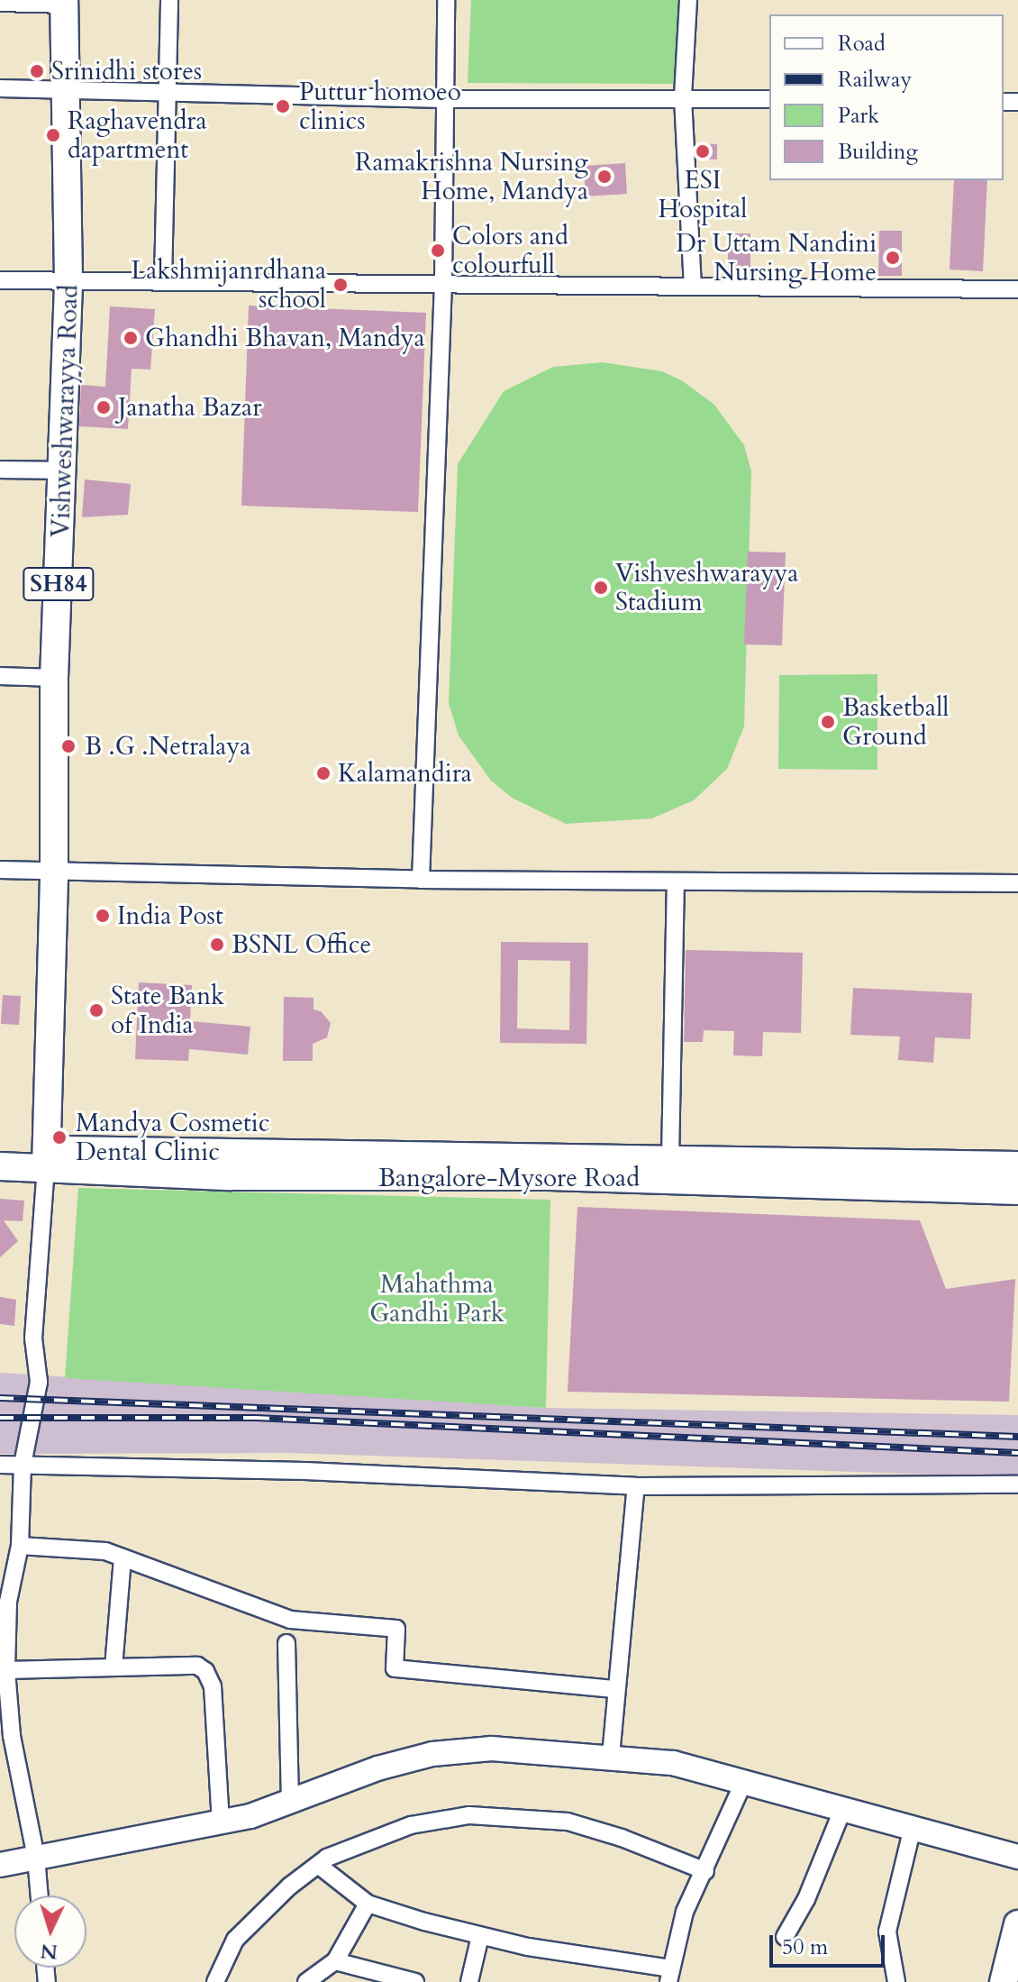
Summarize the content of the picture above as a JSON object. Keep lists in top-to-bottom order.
{
  "streets": {
    "main road": ["Vishweshwarayya Road", "SH84", "Bangalore-Mysore Road"]
  },
  "crossings": [
    ["Vishweshwarayya Road", "Bangalore-Mysore Road"]
  ],
  "parks": ["Mahathma Gandhi Park"],
  "places": [
    "Srinidhi stores",
    "Puttur homoeo clinics",
    "Raghavendra dapartment",
    "ESI Hospital",
    "Ramakrishna Nursing Home, Mandya",
    "Colors and colourfull",
    "Dr Uttam Nandini Nursing Home",
    "Lakshmijanrdhana school",
    "Ghandhi Bhavan, Mandya",
    "Janatha Bazar",
    "Vishveshwarayya Stadium",
    "Basketball Ground",
    "B .G .Netralaya",
    "Kalamandira",
    "India Post",
    "BSNL Office",
    "State Bank of India",
    "Mandya Cosmetic Dental Clinic"
  ],
  "legend": [
    "Road",
    "Railway",
    "Park",
    "Building"
  ],
  "scale_bar": "50 m",
  "north": "bottom"
}
